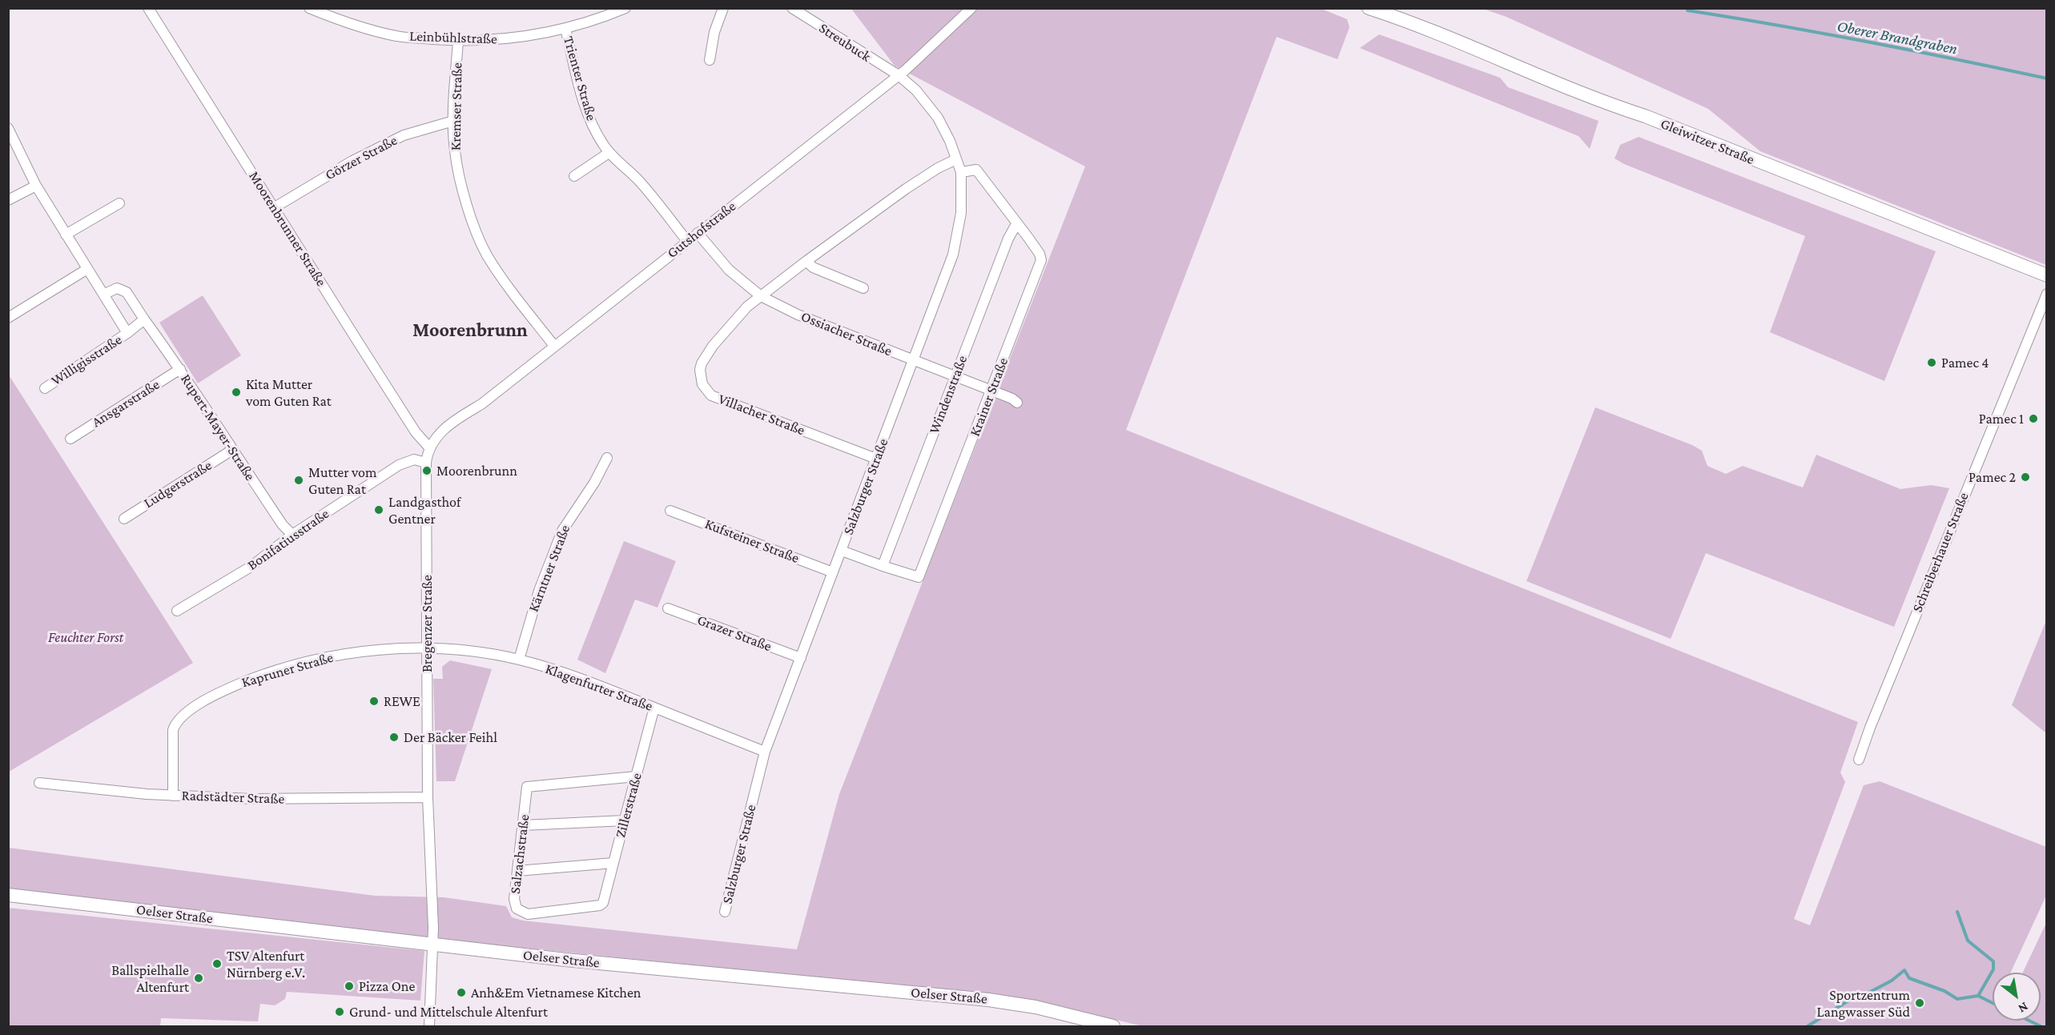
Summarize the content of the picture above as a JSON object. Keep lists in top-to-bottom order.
{
  "streets": {
    "main road": ["Gleiwitzer Straße", "Oelser Straße"],
    "street": [
      "Leinbühlstraße",
      "Streubuck",
      "Trienter Straße",
      "Kremser Straße",
      "Görzer Straße",
      "Moorenbrunner Straße",
      "Gutshofstraße",
      "Ossiacher Straße",
      "Willigisstraße",
      "Windenstraße",
      "Krainer Straße",
      "Ansgarstraße",
      "Villacher Straße",
      "Rupert-Mayer-Straße",
      "Ludgerstraße",
      "Salzburger Straße",
      "Bonifatiusstraße",
      "Kufsteiner Straße",
      "Schreiberhauer Straße",
      "Kärntner Straße",
      "Bregenzer Straße",
      "Grazer Straße",
      "Kapruner Straße",
      "Klagenfurter Straße",
      "Radstädter Straße",
      "Zillerstraße",
      "Salzachstraße"
    ]
  },
  "crossings": [
    ["Leinbühlstraße", "Trienter Straße"],
    ["Leinbühlstraße", "Kremser Straße"],
    ["Streubuck", "Gutshofstraße"],
    ["Streubuck", "Salzburger Straße"],
    ["Trienter Straße", "Gutshofstraße"],
    ["Kremser Straße", "Görzer Straße"],
    ["Kremser Straße", "Gutshofstraße"],
    ["Görzer Straße", "Moorenbrunner Straße"],
    ["Moorenbrunner Straße", "Gutshofstraße"],
    ["Moorenbrunner Straße", "Bregenzer Straße"],
    ["Gutshofstraße", "Ossiacher Straße"],
    ["Gutshofstraße", "Salzburger Straße"],
    ["Gutshofstraße", "Bregenzer Straße"],
    ["Ossiacher Straße", "Windenstraße"],
    ["Ossiacher Straße", "Krainer Straße"],
    ["Ossiacher Straße", "Villacher Straße"],
    ["Ossiacher Straße", "Salzburger Straße"],
    ["Windenstraße", "Krainer Straße"],
    ["Krainer Straße", "Salzburger Straße"],
    ["Ansgarstraße", "Rupert-Mayer-Straße"],
    ["Villacher Straße", "Salzburger Straße"],
    ["Rupert-Mayer-Straße", "Ludgerstraße"],
    ["Rupert-Mayer-Straße", "Bonifatiusstraße"],
    ["Salzburger Straße", "Kufsteiner Straße"],
    ["Salzburger Straße", "Grazer Straße"],
    ["Salzburger Straße", "Klagenfurter Straße"],
    ["Bonifatiusstraße", "Bregenzer Straße"],
    ["Kärntner Straße", "Klagenfurter Straße"],
    ["Bregenzer Straße", "Kapruner Straße"],
    ["Bregenzer Straße", "Klagenfurter Straße"],
    ["Bregenzer Straße", "Radstädter Straße"],
    ["Bregenzer Straße", "Oelser Straße"],
    ["Kapruner Straße", "Klagenfurter Straße"],
    ["Kapruner Straße", "Radstädter Straße"],
    ["Klagenfurter Straße", "Zillerstraße"],
    ["Zillerstraße", "Salzachstraße"]
  ],
  "districts": ["Moorenbrunn"],
  "water": ["Oberer Brandgraben"],
  "parks": ["Feuchter Forst"],
  "places": [
    "Pamec 4",
    "Kita Mutter vom Guten Rat",
    "Pamec 1",
    "Moorenbrunn",
    "Pamec 2",
    "Mutter vom Guten Rat",
    "Landgasthof Gentner",
    "REWE",
    "Der Bäcker Feihl",
    "TSV Altenfurt Nürnberg e.V.",
    "Ballspielhalle Altenfurt",
    "Pizza One",
    "Anh&Em Vietnamese Kitchen",
    "Sportzentrum Langwasser Süd",
    "Grund- und Mittelschule Altenfurt"
  ],
  "north": "bottom right"
}
